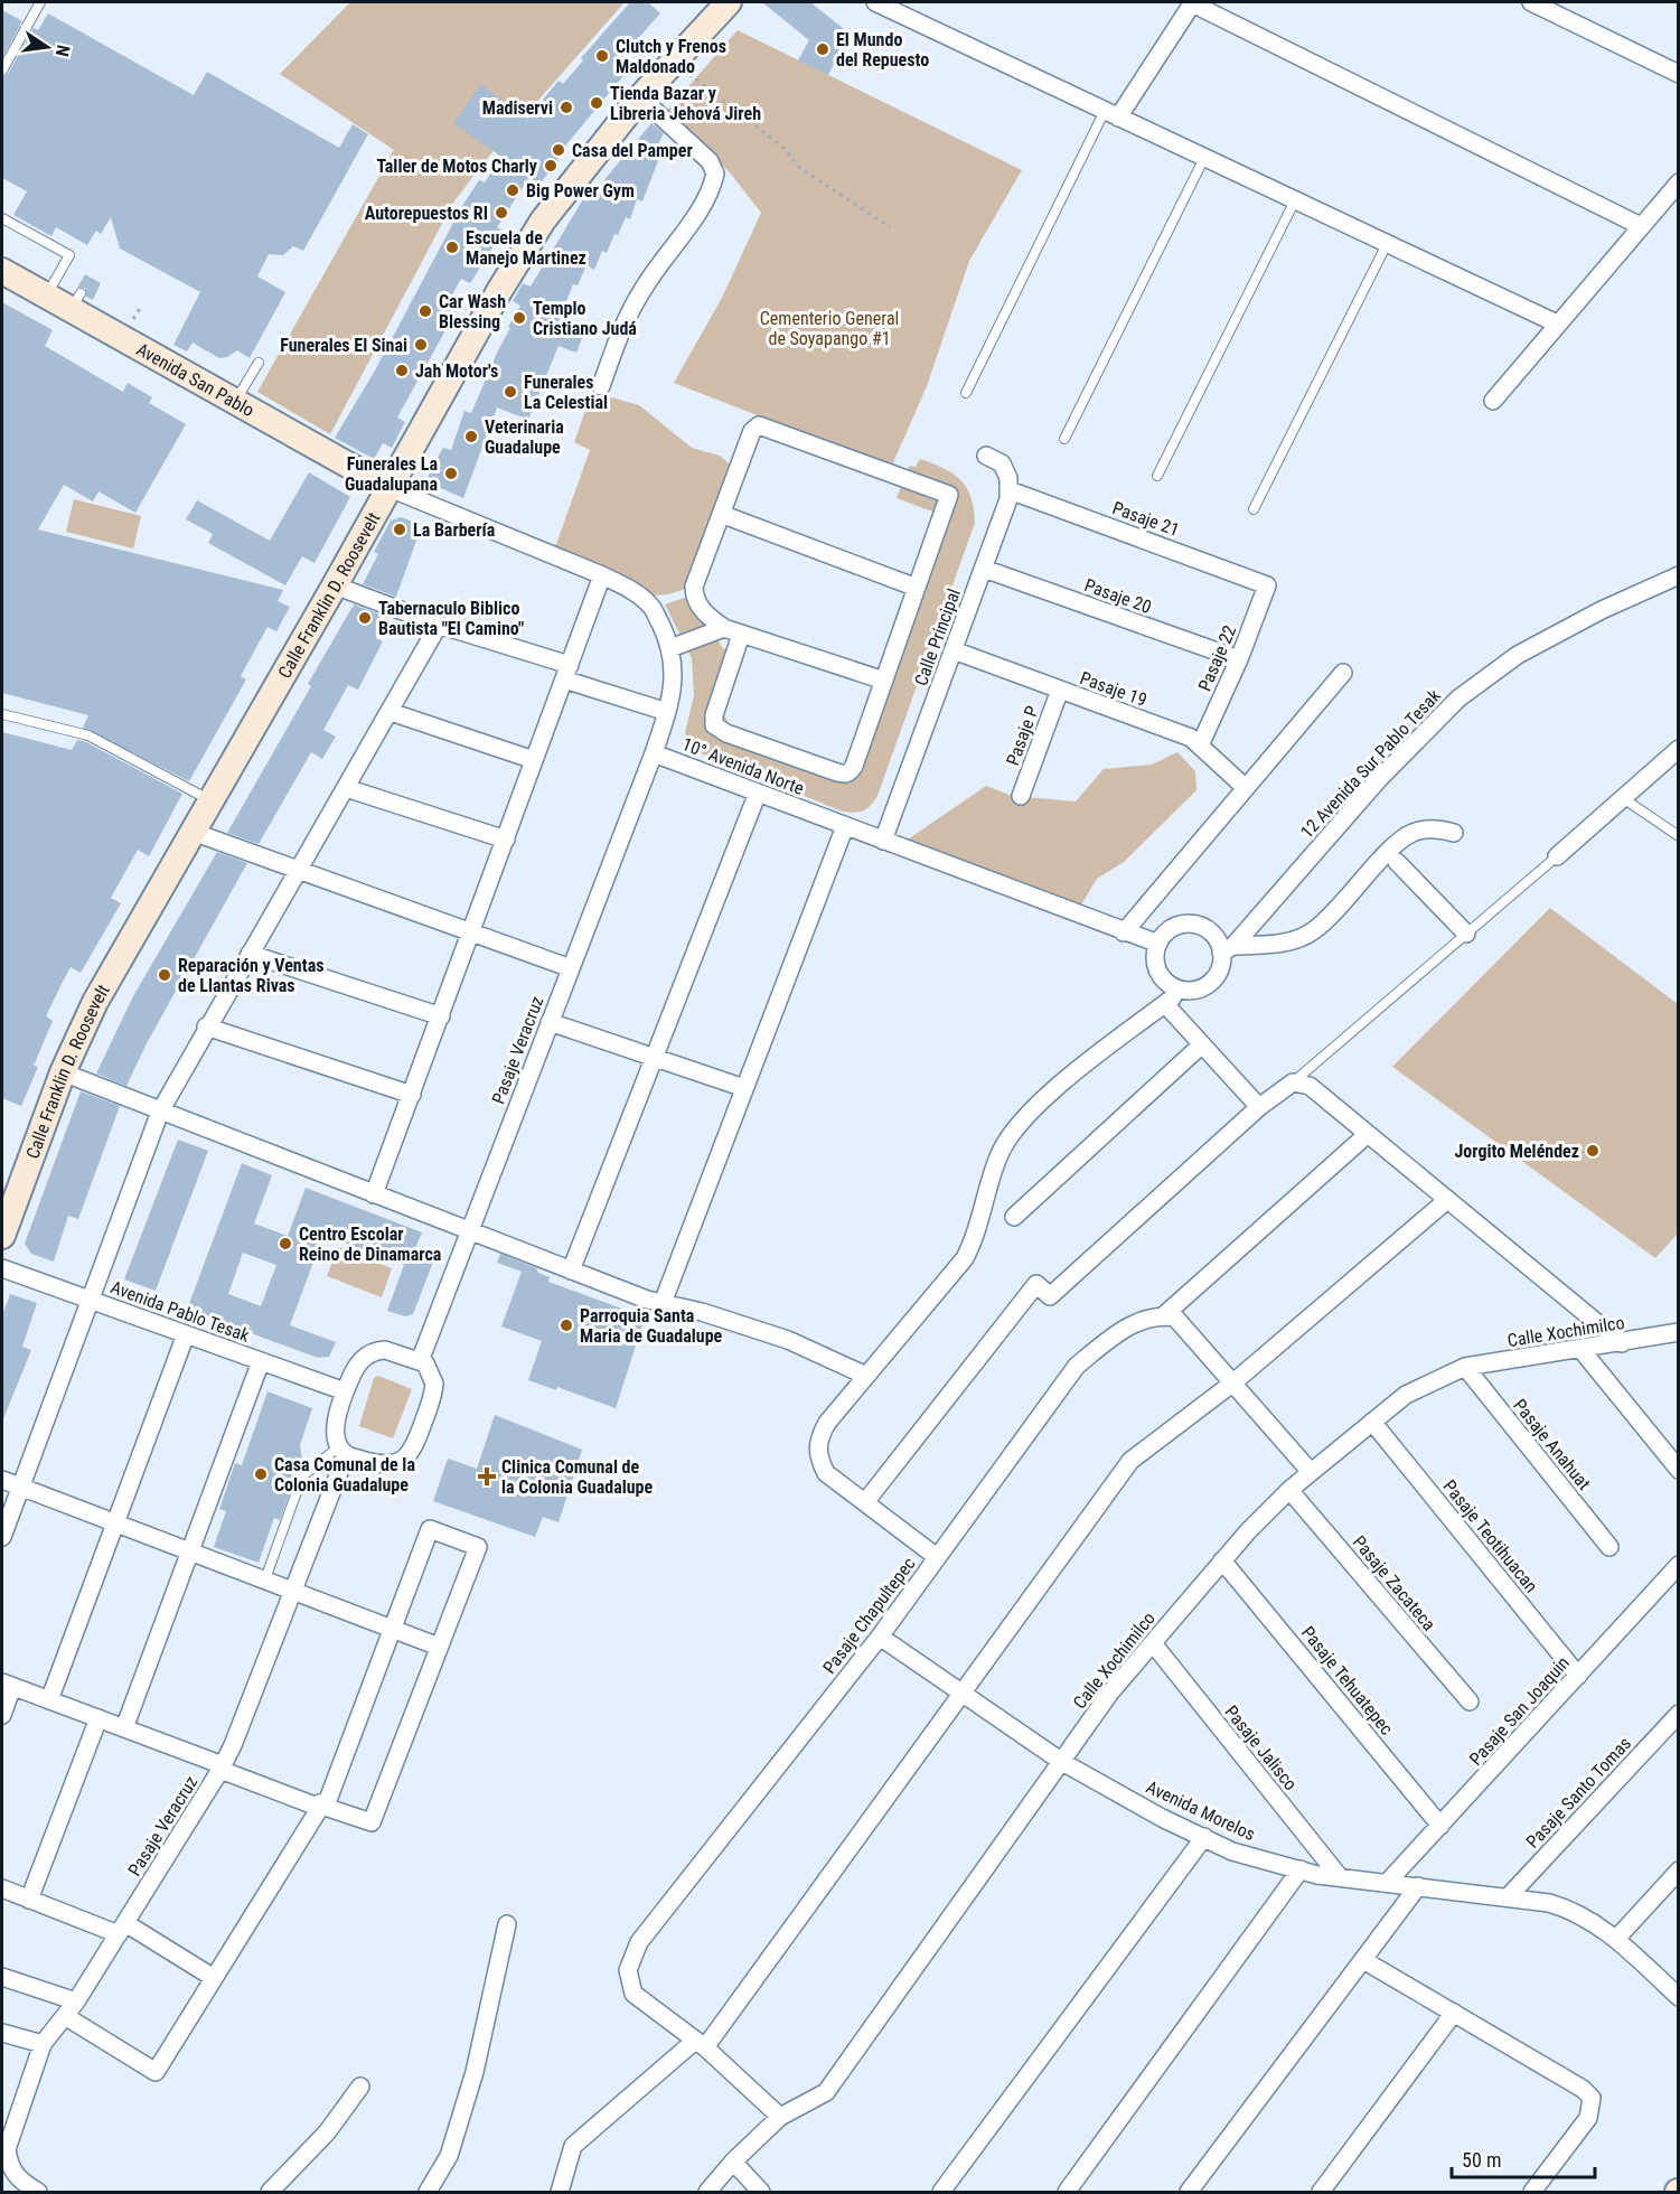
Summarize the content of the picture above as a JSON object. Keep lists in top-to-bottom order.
{
  "streets": {
    "main road": ["Avenida San Pablo", "Calle Franklin D. Roosevelt"],
    "street": [
      "Pasaje 21",
      "Pasaje 20",
      "Calle Principal",
      "Pasaje 22",
      "Pasaje 19",
      "Pasaje P",
      "12 Avenida Sur Pablo Tesak",
      "10° Avenida Norte",
      "Pasaje Veracruz",
      "Avenida Pablo Tesak",
      "Calle Xochimilco",
      "Pasaje Anahuat",
      "Pasaje Teotihuacan",
      "Pasaje Zacateca",
      "Pasaje Chapultepec",
      "Pasaje Tehuatepec",
      "Pasaje San Joaquin",
      "Pasaje Jalisco",
      "Pasaje Santo Tomas",
      "Avenida Morelos"
    ]
  },
  "crossings": [
    ["Avenida San Pablo", "Calle Franklin D. Roosevelt"],
    ["Avenida San Pablo", "10° Avenida Norte"],
    ["Pasaje 21", "Calle Principal"],
    ["Pasaje 21", "Pasaje 22"],
    ["Calle Franklin D. Roosevelt", "10° Avenida Norte"],
    ["Pasaje 20", "Calle Principal"],
    ["Pasaje 20", "Pasaje 22"],
    ["Calle Principal", "Pasaje 19"],
    ["Calle Principal", "10° Avenida Norte"],
    ["Pasaje 22", "Pasaje 19"],
    ["Pasaje 19", "Pasaje P"],
    ["12 Avenida Sur Pablo Tesak", "10° Avenida Norte"],
    ["10° Avenida Norte", "Pasaje Veracruz"],
    ["Pasaje Veracruz", "Avenida Pablo Tesak"],
    ["Calle Xochimilco", "Pasaje Anahuat"],
    ["Calle Xochimilco", "Pasaje Teotihuacan"],
    ["Calle Xochimilco", "Pasaje Zacateca"],
    ["Calle Xochimilco", "Pasaje Chapultepec"],
    ["Calle Xochimilco", "Pasaje Tehuatepec"],
    ["Calle Xochimilco", "Pasaje Jalisco"],
    ["Calle Xochimilco", "Avenida Morelos"],
    ["Pasaje Teotihuacan", "Pasaje San Joaquin"],
    ["Pasaje Chapultepec", "Avenida Morelos"],
    ["Pasaje Tehuatepec", "Pasaje San Joaquin"],
    ["Pasaje San Joaquin", "Avenida Morelos"],
    ["Pasaje Jalisco", "Avenida Morelos"],
    ["Pasaje Santo Tomas", "Avenida Morelos"]
  ],
  "parks": ["Cementerio General de Soyapango #1"],
  "places": {
    "other": [
      "El Mundo del Repuesto",
      "Clutch y Frenos Maldonado",
      "Tienda Bazar y Libreria Jehová Jireh",
      "Madiservi",
      "Casa del Pamper",
      "Taller de Motos Charly",
      "Big Power Gym",
      "Autorepuestos RI",
      "Escuela de Manejo Martinez",
      "Car Wash Blessing",
      "Templo Cristiano Judá",
      "Funerales El Sinai",
      "Jah Motor's",
      "Funerales La Celestial",
      "Veterinaria Guadalupe",
      "Funerales La Guadalupana",
      "La Barbería",
      "Tabernaculo Biblico Bautista \"El Camino\"",
      "Reparación y Ventas de Llantas Rivas",
      "Jorgito Meléndez",
      "Centro Escolar Reino de Dinamarca",
      "Parroquia Santa Maria de Guadalupe",
      "Casa Comunal de la Colonia Guadalupe"
    ],
    "health": ["Clinica Comunal de la Colonia Guadalupe"]
  },
  "scale_bar": "50 m",
  "north": "right"
}
